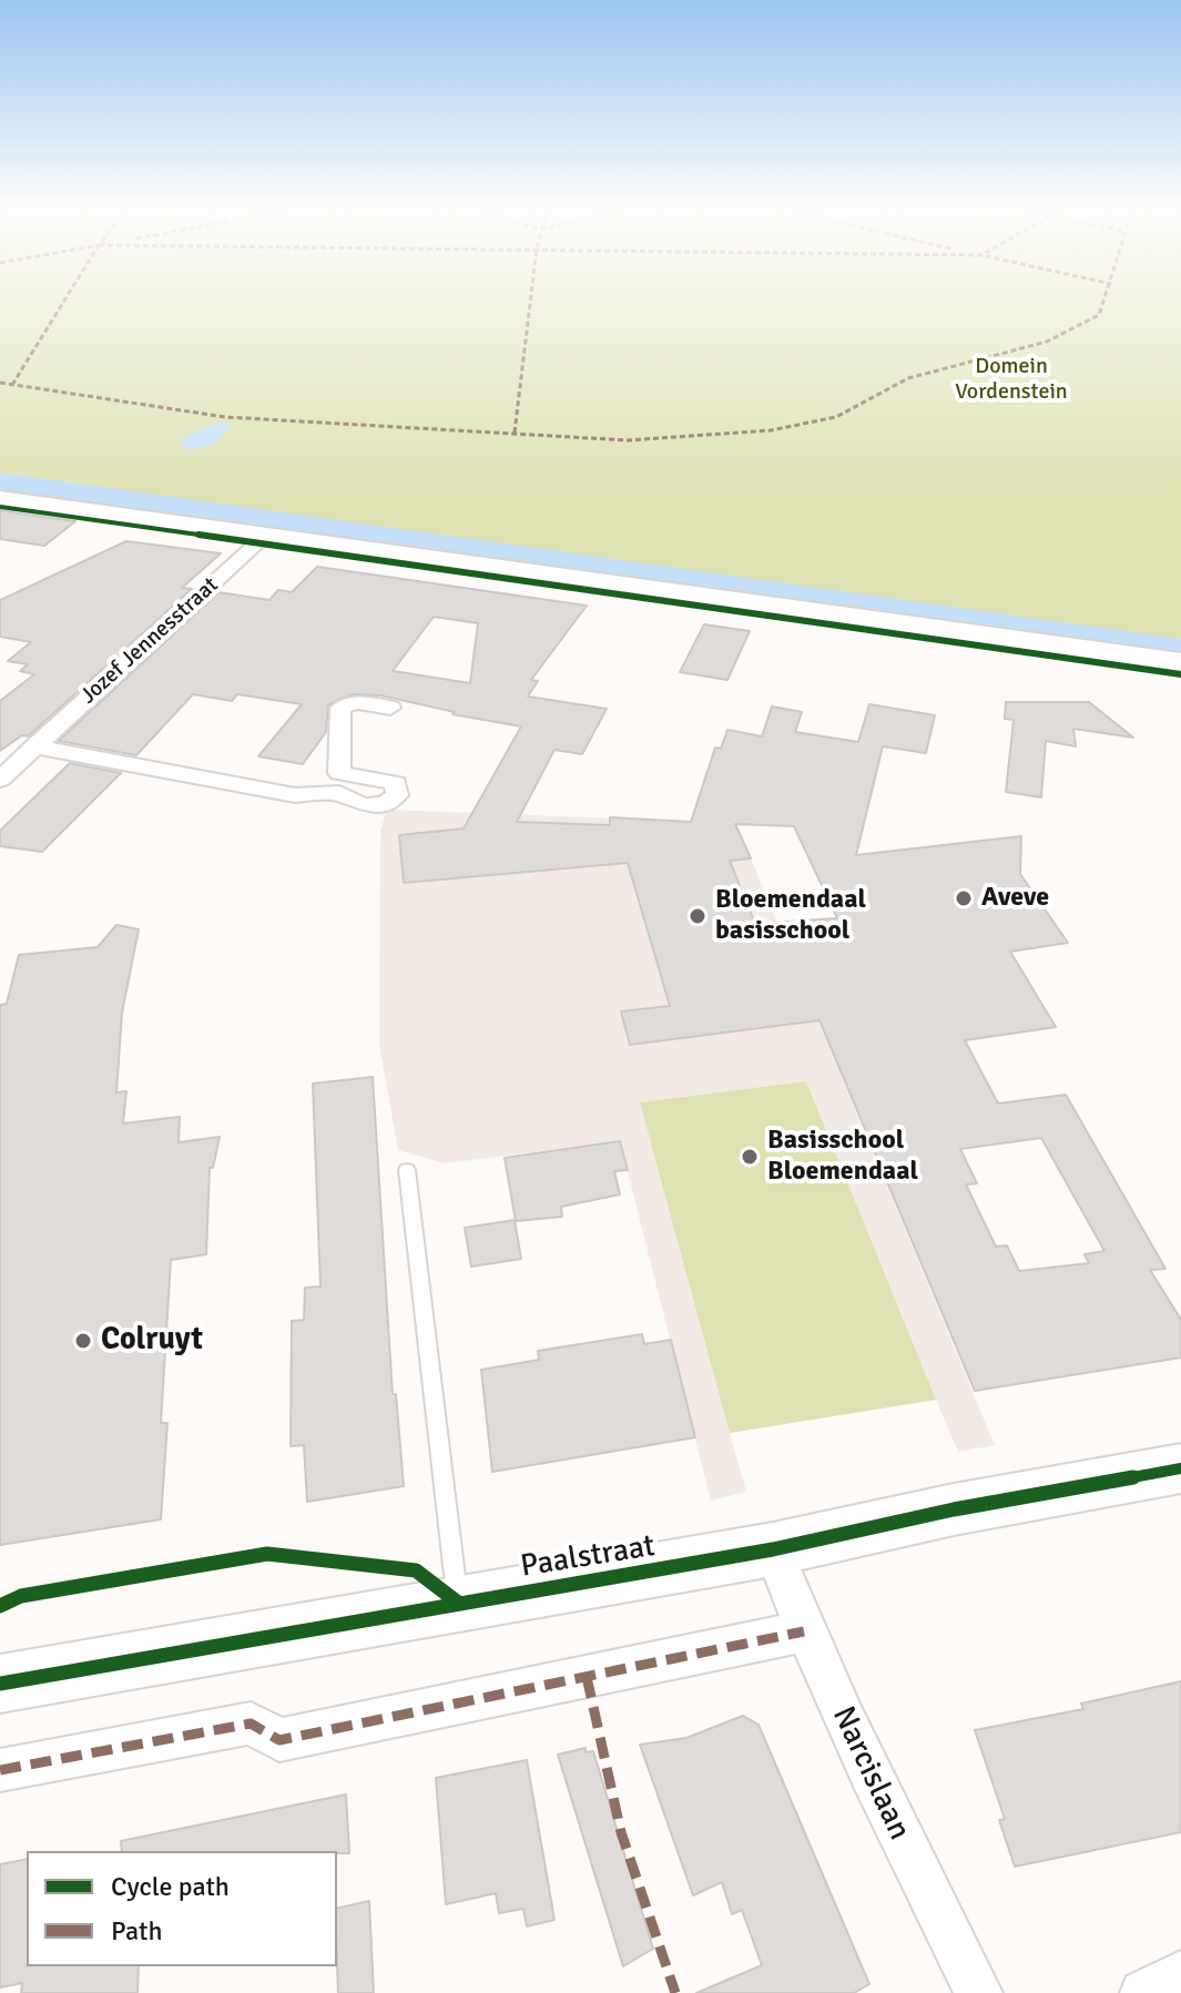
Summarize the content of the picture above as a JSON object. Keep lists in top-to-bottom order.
{
  "streets": {
    "main road": ["Paalstraat"],
    "street": ["Jozef Jennesstraat", "Narcislaan"]
  },
  "crossings": [
    ["Paalstraat", "Narcislaan"]
  ],
  "parks": ["Domein Vordenstein"],
  "places": [
    "Aveve",
    "Bloemendaal basisschool",
    "Basisschool Bloemendaal",
    "Colruyt"
  ],
  "legend": ["Cycle path", "Path"]
}
